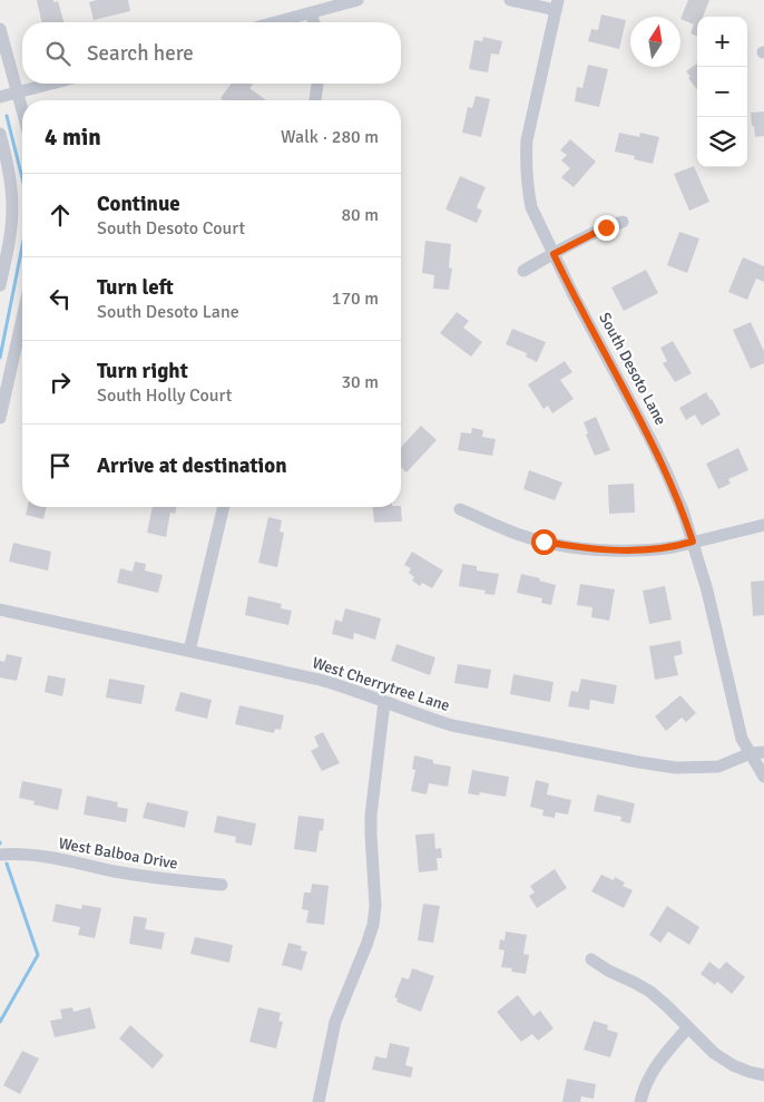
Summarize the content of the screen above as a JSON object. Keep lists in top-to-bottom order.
{
  "streets": {
    "street": ["South Desoto Lane", "West Cherrytree Lane", "West Balboa Drive"]
  },
  "crossings": [
    ["South Desoto Lane", "West Cherrytree Lane"]
  ],
  "north": "top",
  "page": {
    "map_buttons": ["+", "−"],
    "search": "Search here",
    "heading": ["4 min", "Walk · 280 m"],
    "list": [
      ["Continue", "South Desoto Court", "80 m"],
      ["Turn left", "South Desoto Lane", "170 m"],
      ["Turn right", "South Holly Court", "30 m"],
      "Arrive at destination"
    ]
  }
}
